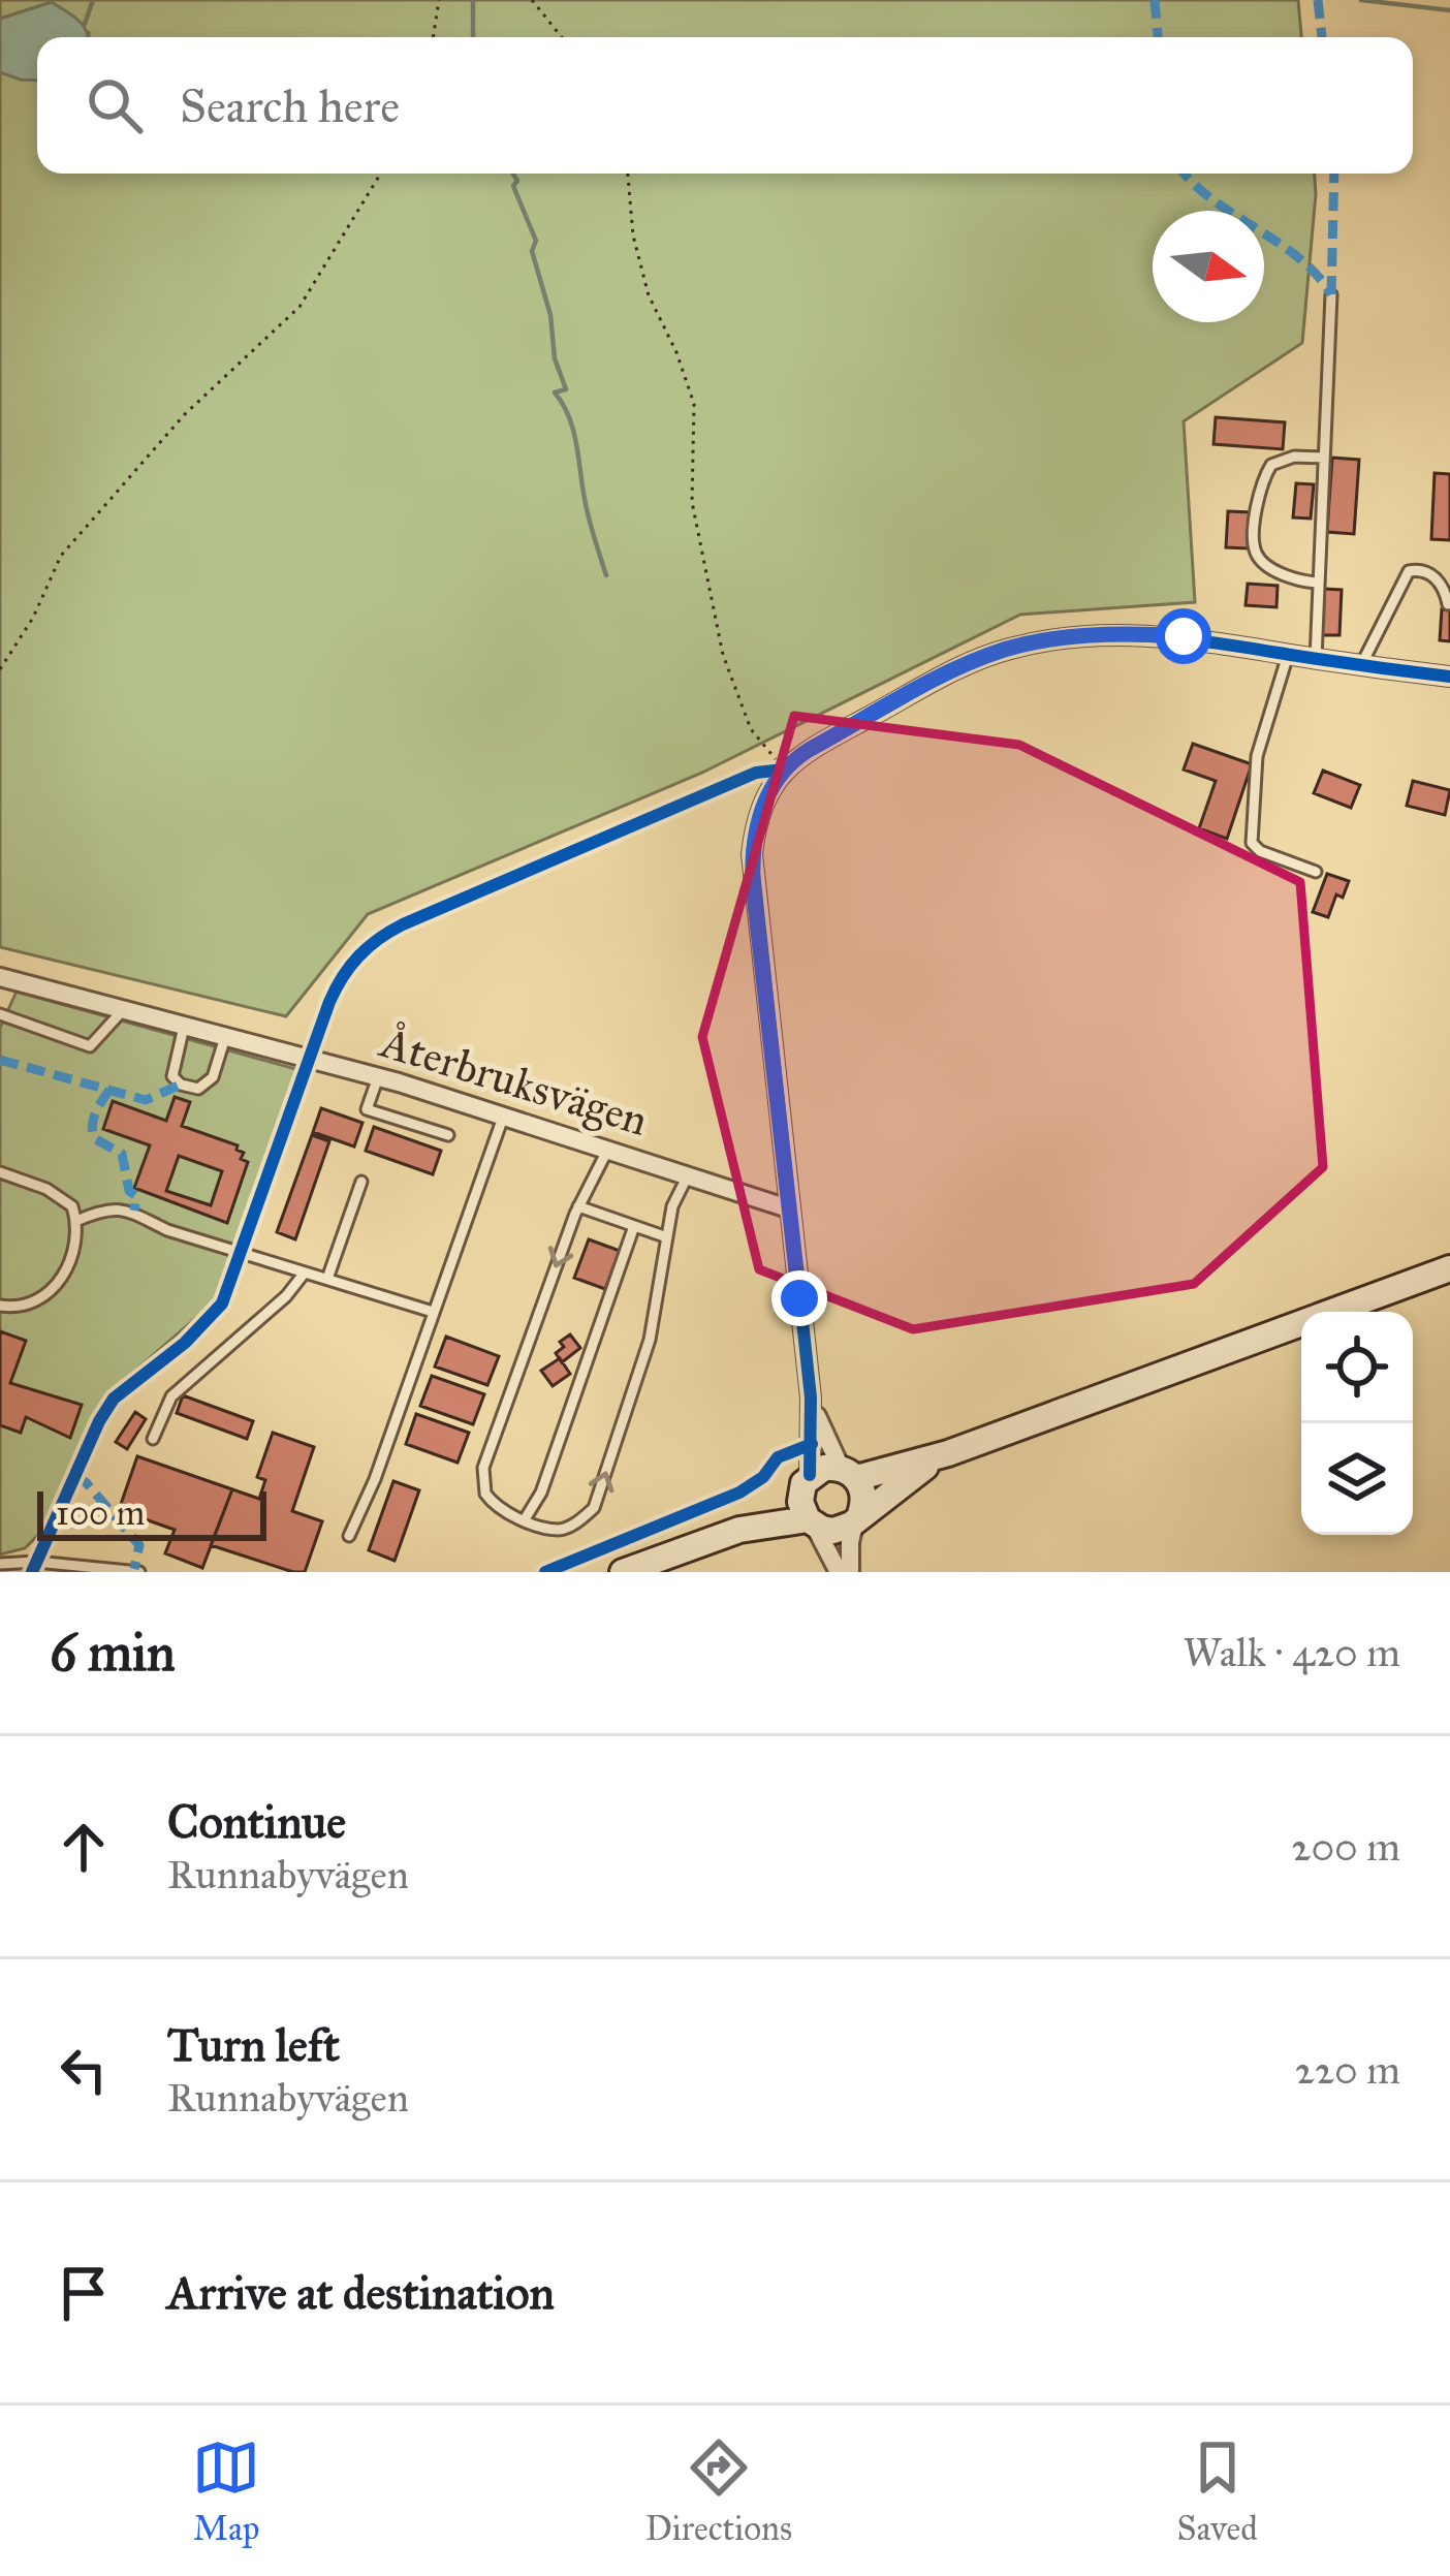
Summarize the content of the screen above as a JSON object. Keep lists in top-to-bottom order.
{
  "streets": {
    "street": ["Återbruksvägen"]
  },
  "scale_bar": "100 m",
  "north": "right",
  "page": {
    "search": "Search here",
    "scale": "100 m",
    "heading": ["6 min", "Walk · 420 m"],
    "list": [
      ["Continue", "Runnabyvägen", "200 m"],
      ["Turn left", "Runnabyvägen", "220 m"],
      "Arrive at destination"
    ],
    "nav": ["Map", "Directions", "Saved"]
  }
}
